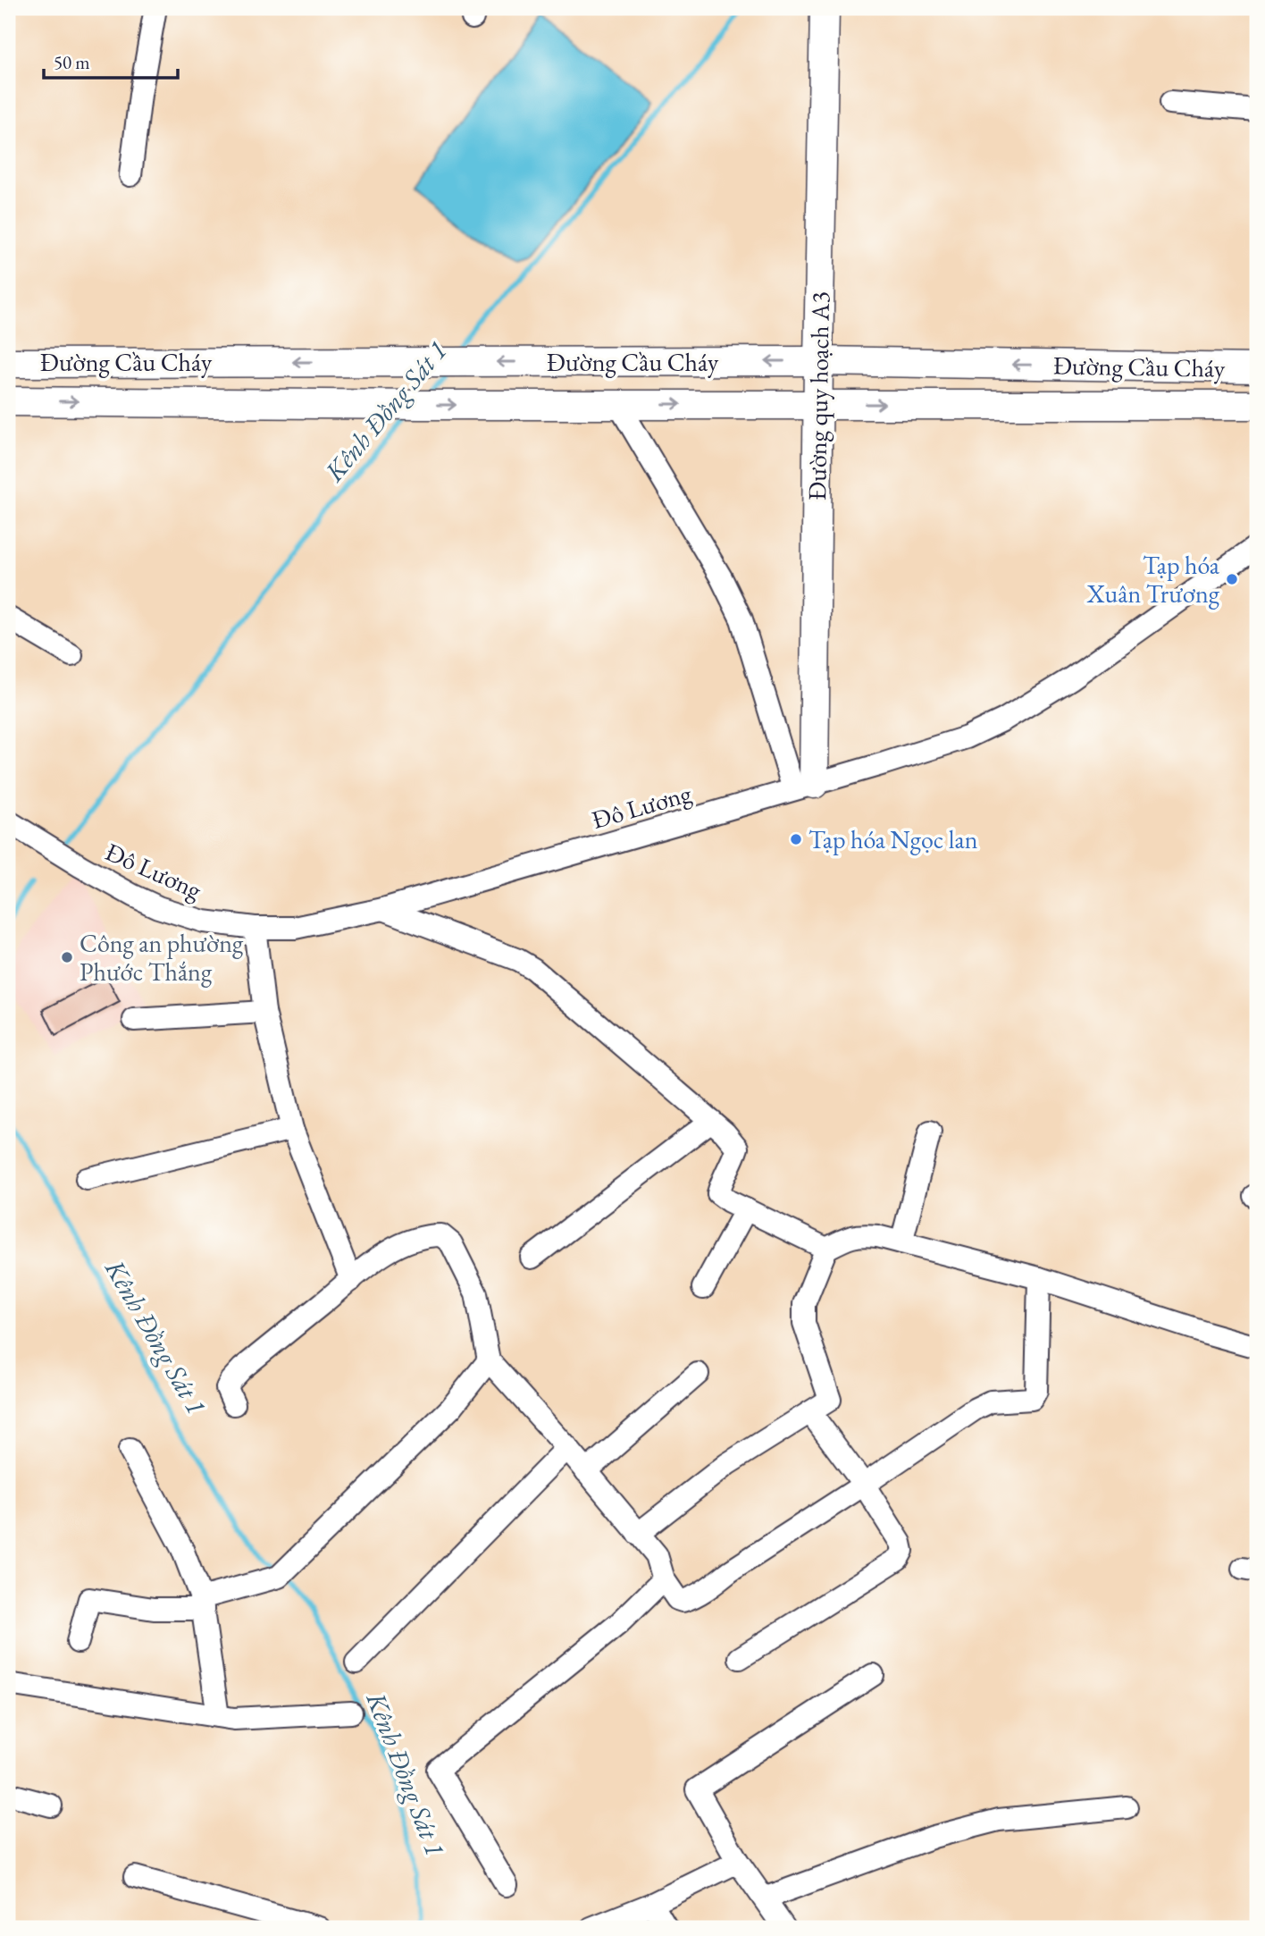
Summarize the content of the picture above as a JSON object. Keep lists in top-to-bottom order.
{
  "streets": {
    "main road": ["Đường Cầu Cháy", "Đường quy hoạch A3"],
    "street": ["Đô Lương"]
  },
  "crossings": [
    ["Đường Cầu Cháy", "Đường quy hoạch A3"],
    ["Đường quy hoạch A3", "Đô Lương"]
  ],
  "water": ["Kênh Đồng Sát 1"],
  "places": ["Tạp hóa Xuân Trương", "Tạp hóa Ngọc lan", "Công an phường Phước Thắng"],
  "scale_bar": "50 m"
}
